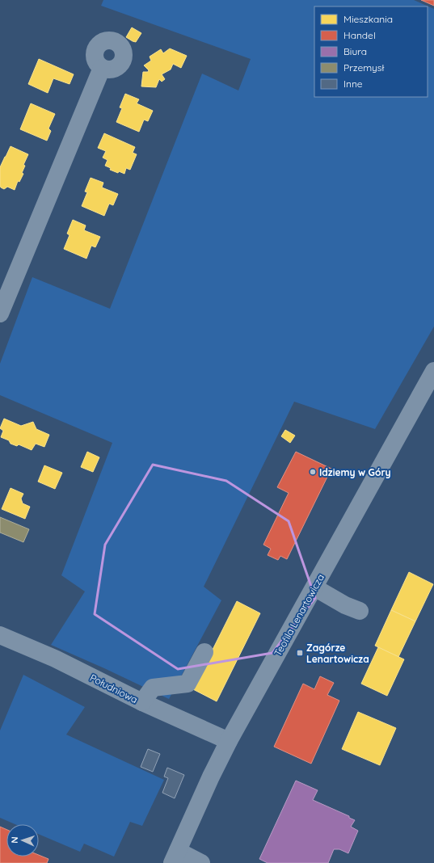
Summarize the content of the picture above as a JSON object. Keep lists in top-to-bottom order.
{
  "streets": {
    "street": ["Teofila Lenartowicza", "Południowa"]
  },
  "crossings": [
    ["Teofila Lenartowicza", "Południowa"]
  ],
  "places": {
    "other": ["Idziemy w Góry"],
    "transit": ["Zagórze Lenartowicza"]
  },
  "legend": [
    "Mieszkania",
    "Handel",
    "Biura",
    "Przemysł",
    "Inne"
  ],
  "north": "left"
}
